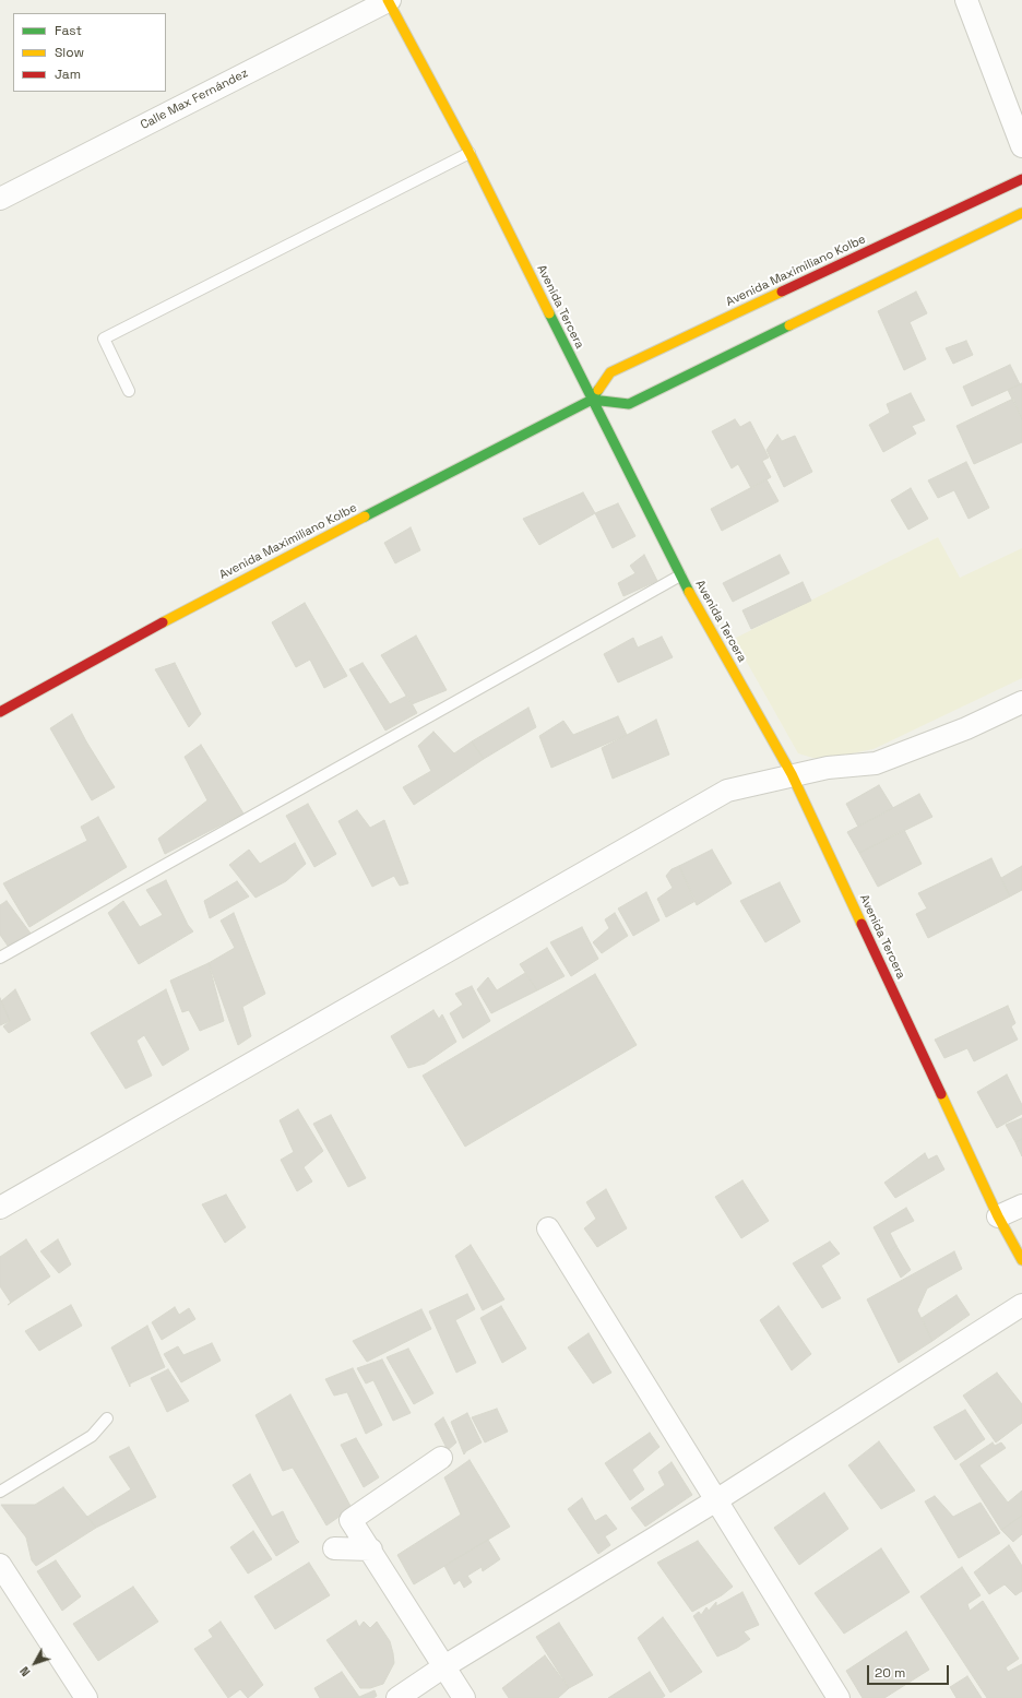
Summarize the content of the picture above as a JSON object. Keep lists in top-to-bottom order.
{
  "streets": {
    "main road": ["Avenida Maximiliano Kolbe", "Avenida Tercera"],
    "street": ["Calle Max Fernández"]
  },
  "crossings": [
    ["Calle Max Fernández", "Avenida Tercera"],
    ["Avenida Maximiliano Kolbe", "Avenida Tercera"]
  ],
  "legend": ["Fast", "Slow", "Jam"],
  "scale_bar": "20 m",
  "north": "bottom left"
}
